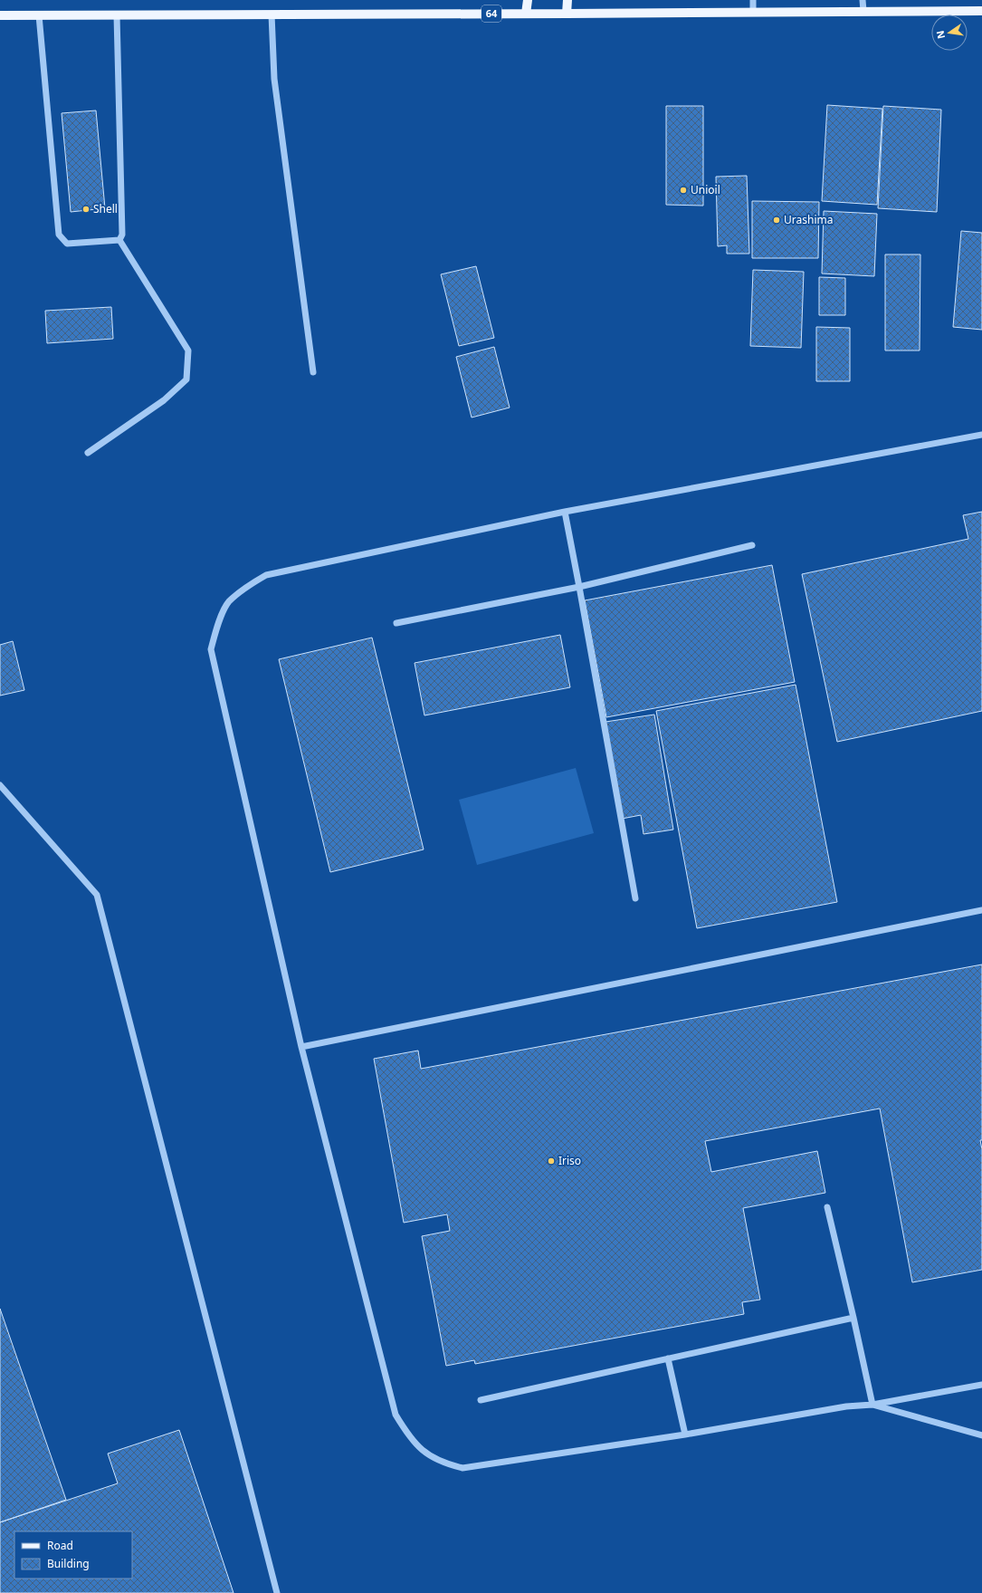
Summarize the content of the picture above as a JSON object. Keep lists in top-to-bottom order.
{
  "streets": {
    "main road": ["64"]
  },
  "places": [
    "Unioil",
    "Shell",
    "Urashima",
    "Iriso"
  ],
  "legend": ["Road", "Building"],
  "north": "left"
}
